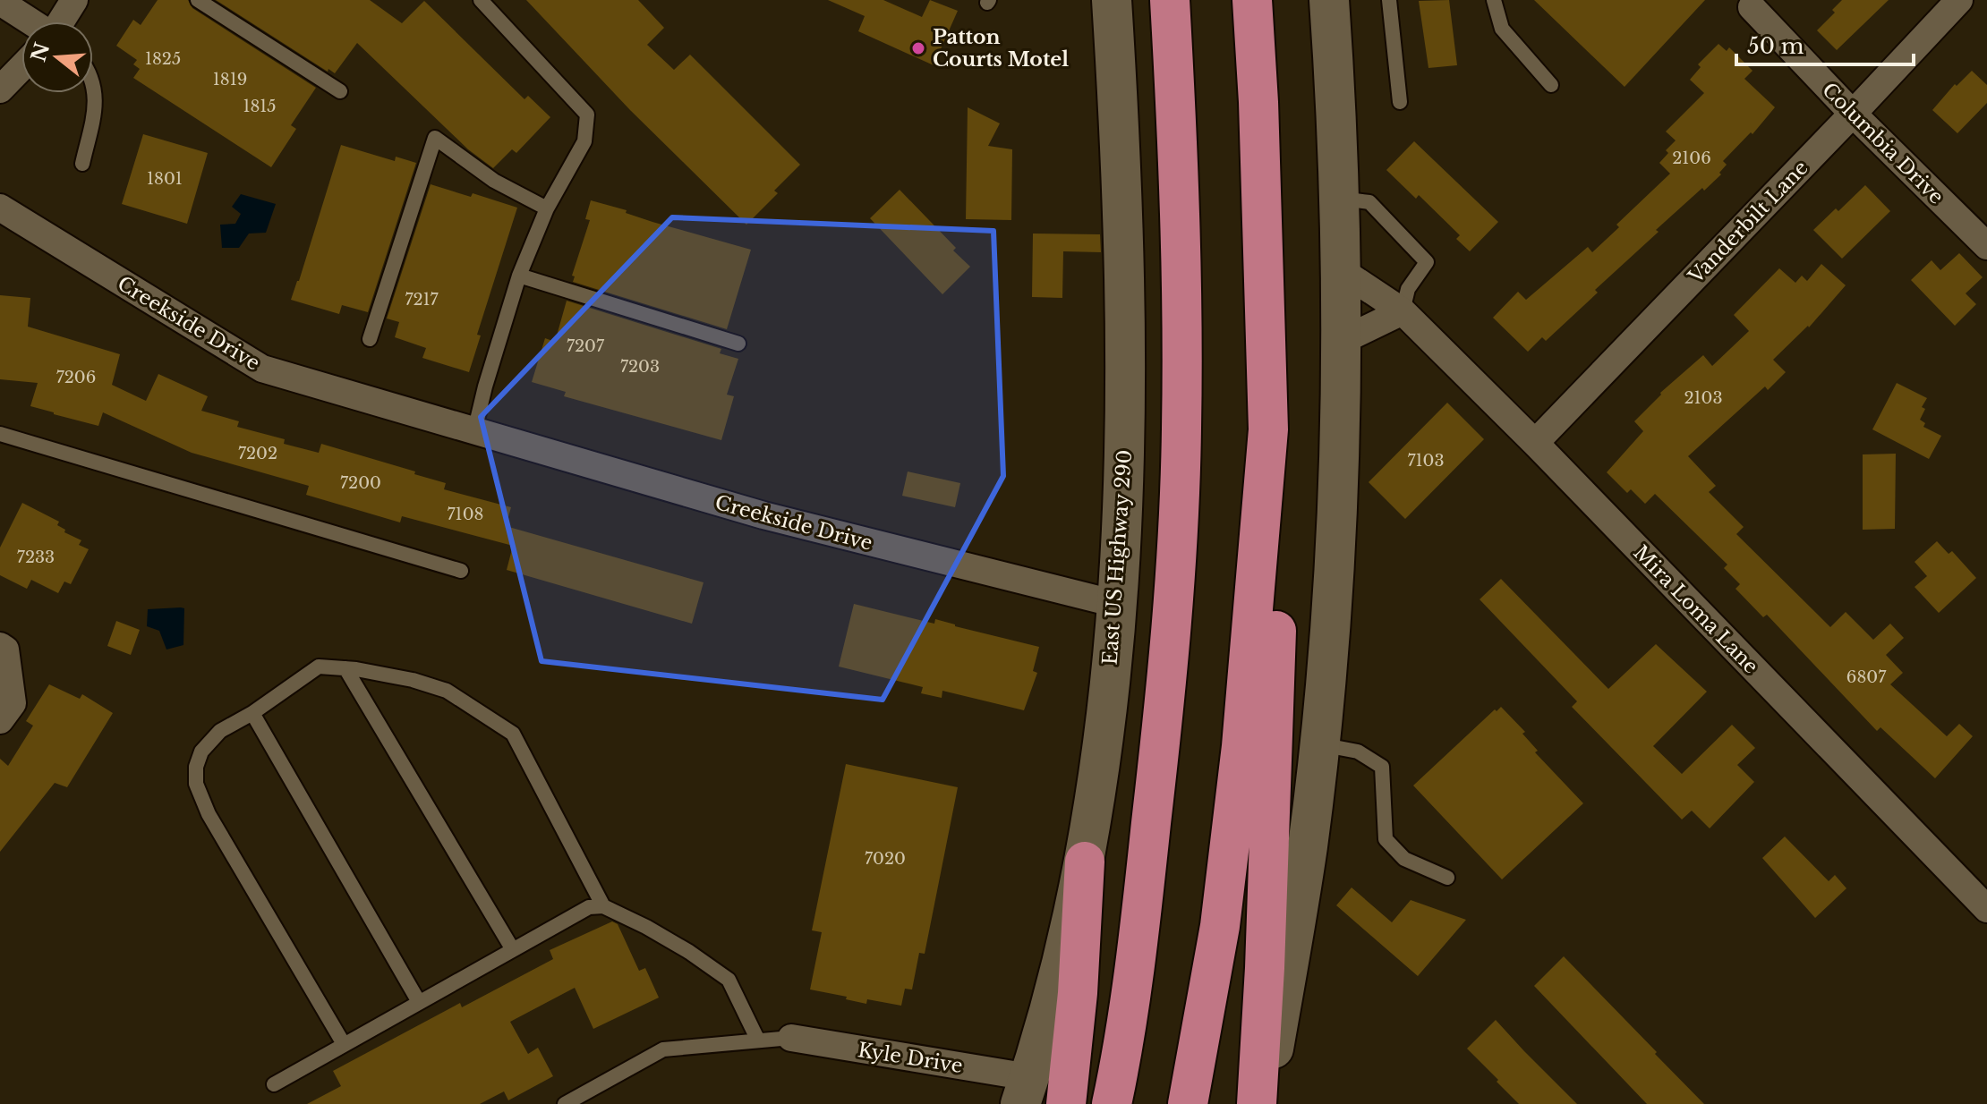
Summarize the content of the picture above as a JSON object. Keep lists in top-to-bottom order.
{
  "streets": {
    "main road": ["East US Highway 290"],
    "street": [
      "Columbia Drive",
      "Vanderbilt Lane",
      "Creekside Drive",
      "Mira Loma Lane",
      "Kyle Drive"
    ]
  },
  "crossings": [
    ["Columbia Drive", "Vanderbilt Lane"],
    ["Vanderbilt Lane", "Mira Loma Lane"],
    ["Creekside Drive", "East US Highway 290"],
    ["East US Highway 290", "Kyle Drive"]
  ],
  "places": ["Patton Courts Motel"],
  "house_numbers": [
    "1825",
    "1819",
    "1815",
    "2106",
    "1801",
    "7217",
    "7207",
    "7203",
    "7206",
    "2103",
    "7202",
    "7103",
    "7200",
    "7108",
    "7233",
    "6807",
    "7020"
  ],
  "scale_bar": "50 m",
  "north": "left"
}
